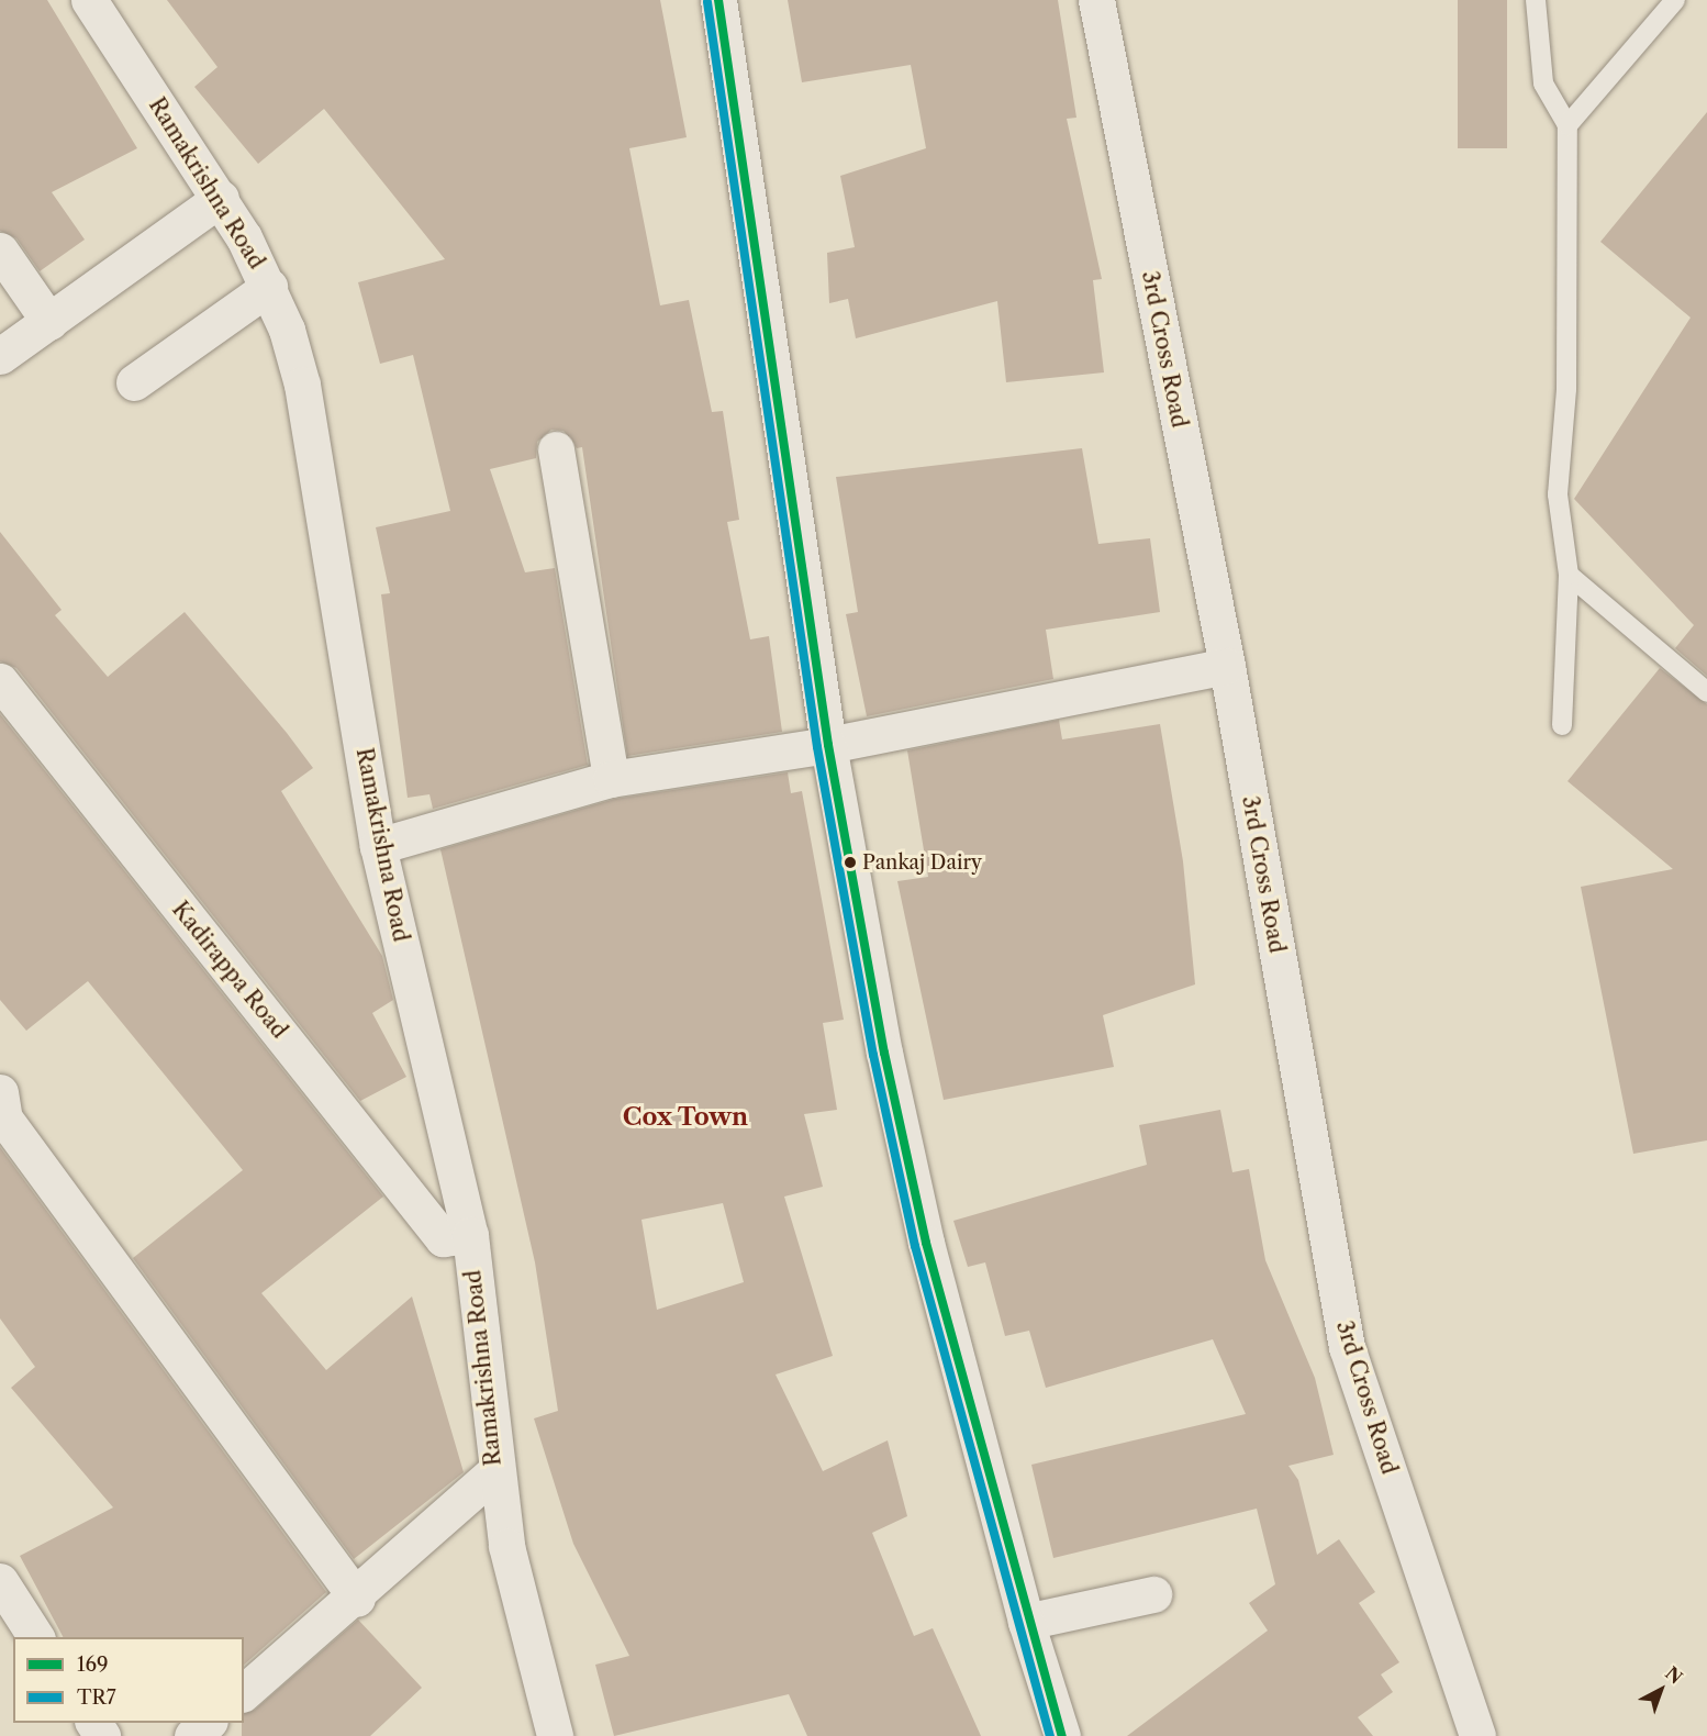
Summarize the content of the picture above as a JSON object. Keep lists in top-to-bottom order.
{
  "streets": {
    "street": ["Ramakrishna Road", "3rd Cross Road", "Kadirappa Road"]
  },
  "crossings": [
    ["Ramakrishna Road", "Kadirappa Road"]
  ],
  "districts": ["Cox Town"],
  "places": ["Pankaj Dairy"],
  "lines": ["transit line 169", "transit line TR7"],
  "legend": ["169", "TR7"],
  "north": "top right"
}
